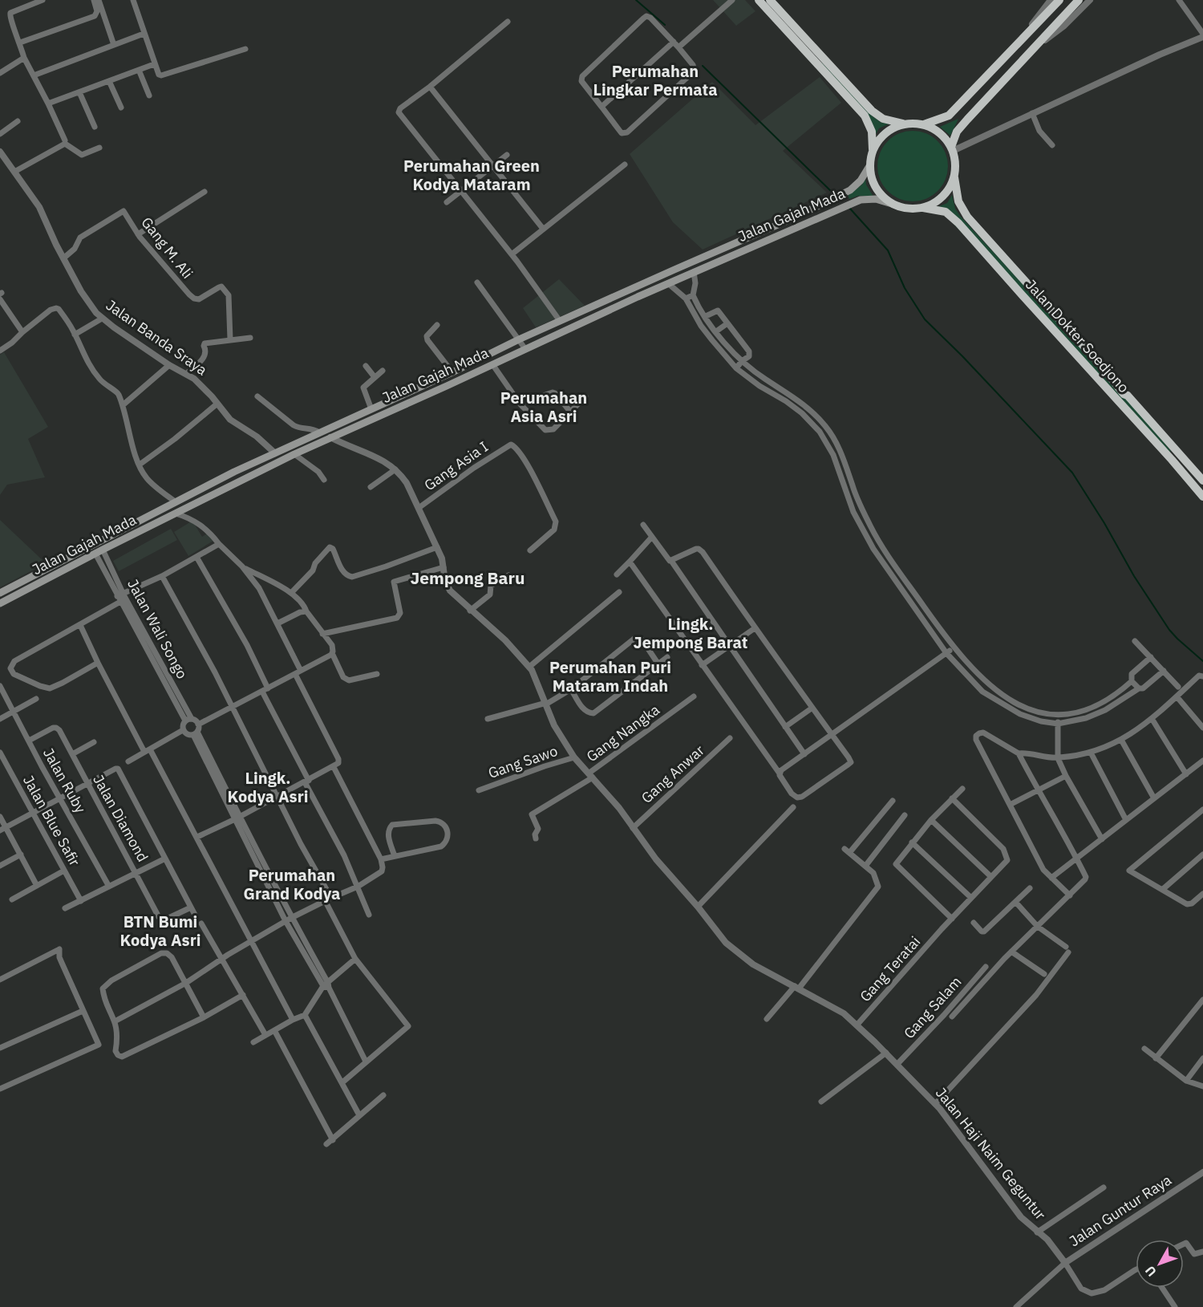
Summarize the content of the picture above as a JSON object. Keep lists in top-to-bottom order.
{
  "streets": {
    "highway": ["Jalan Dokter Soedjono"],
    "main road": ["Jalan Gajah Mada"],
    "street": [
      "Gang M. Ali",
      "Jalan Banda Sraya",
      "Gang Asia I",
      "Jalan Wali Songo",
      "Gang Nangka",
      "Gang Sawo",
      "Gang Anwar",
      "Jalan Ruby",
      "Jalan Diamond",
      "Jalan Blue Safir",
      "Gang Teratai",
      "Gang Salam",
      "Jalan Haji Naim Geguntur",
      "Jalan Guntur Raya"
    ]
  },
  "crossings": [
    ["Jalan Gajah Mada", "Jalan Dokter Soedjono"],
    ["Jalan Gajah Mada", "Jalan Banda Sraya"],
    ["Jalan Gajah Mada", "Jalan Wali Songo"],
    ["Jalan Gajah Mada", "Jalan Haji Naim Geguntur"],
    ["Gang M. Ali", "Jalan Banda Sraya"],
    ["Gang Asia I", "Jalan Haji Naim Geguntur"],
    ["Gang Nangka", "Jalan Haji Naim Geguntur"],
    ["Gang Sawo", "Jalan Haji Naim Geguntur"],
    ["Gang Anwar", "Jalan Haji Naim Geguntur"],
    ["Jalan Ruby", "Jalan Diamond"],
    ["Gang Teratai", "Jalan Haji Naim Geguntur"],
    ["Gang Salam", "Jalan Haji Naim Geguntur"],
    ["Jalan Haji Naim Geguntur", "Jalan Guntur Raya"]
  ],
  "districts": [
    "Perumahan Lingkar Permata",
    "Perumahan Green Kodya Mataram",
    "Perumahan Asia Asri",
    "Jempong Baru",
    "Lingk. Jempong Barat",
    "Perumahan Puri Mataram Indah",
    "Lingk. Kodya Asri",
    "Perumahan Grand Kodya",
    "BTN Bumi Kodya Asri"
  ],
  "north": "bottom left"
}
